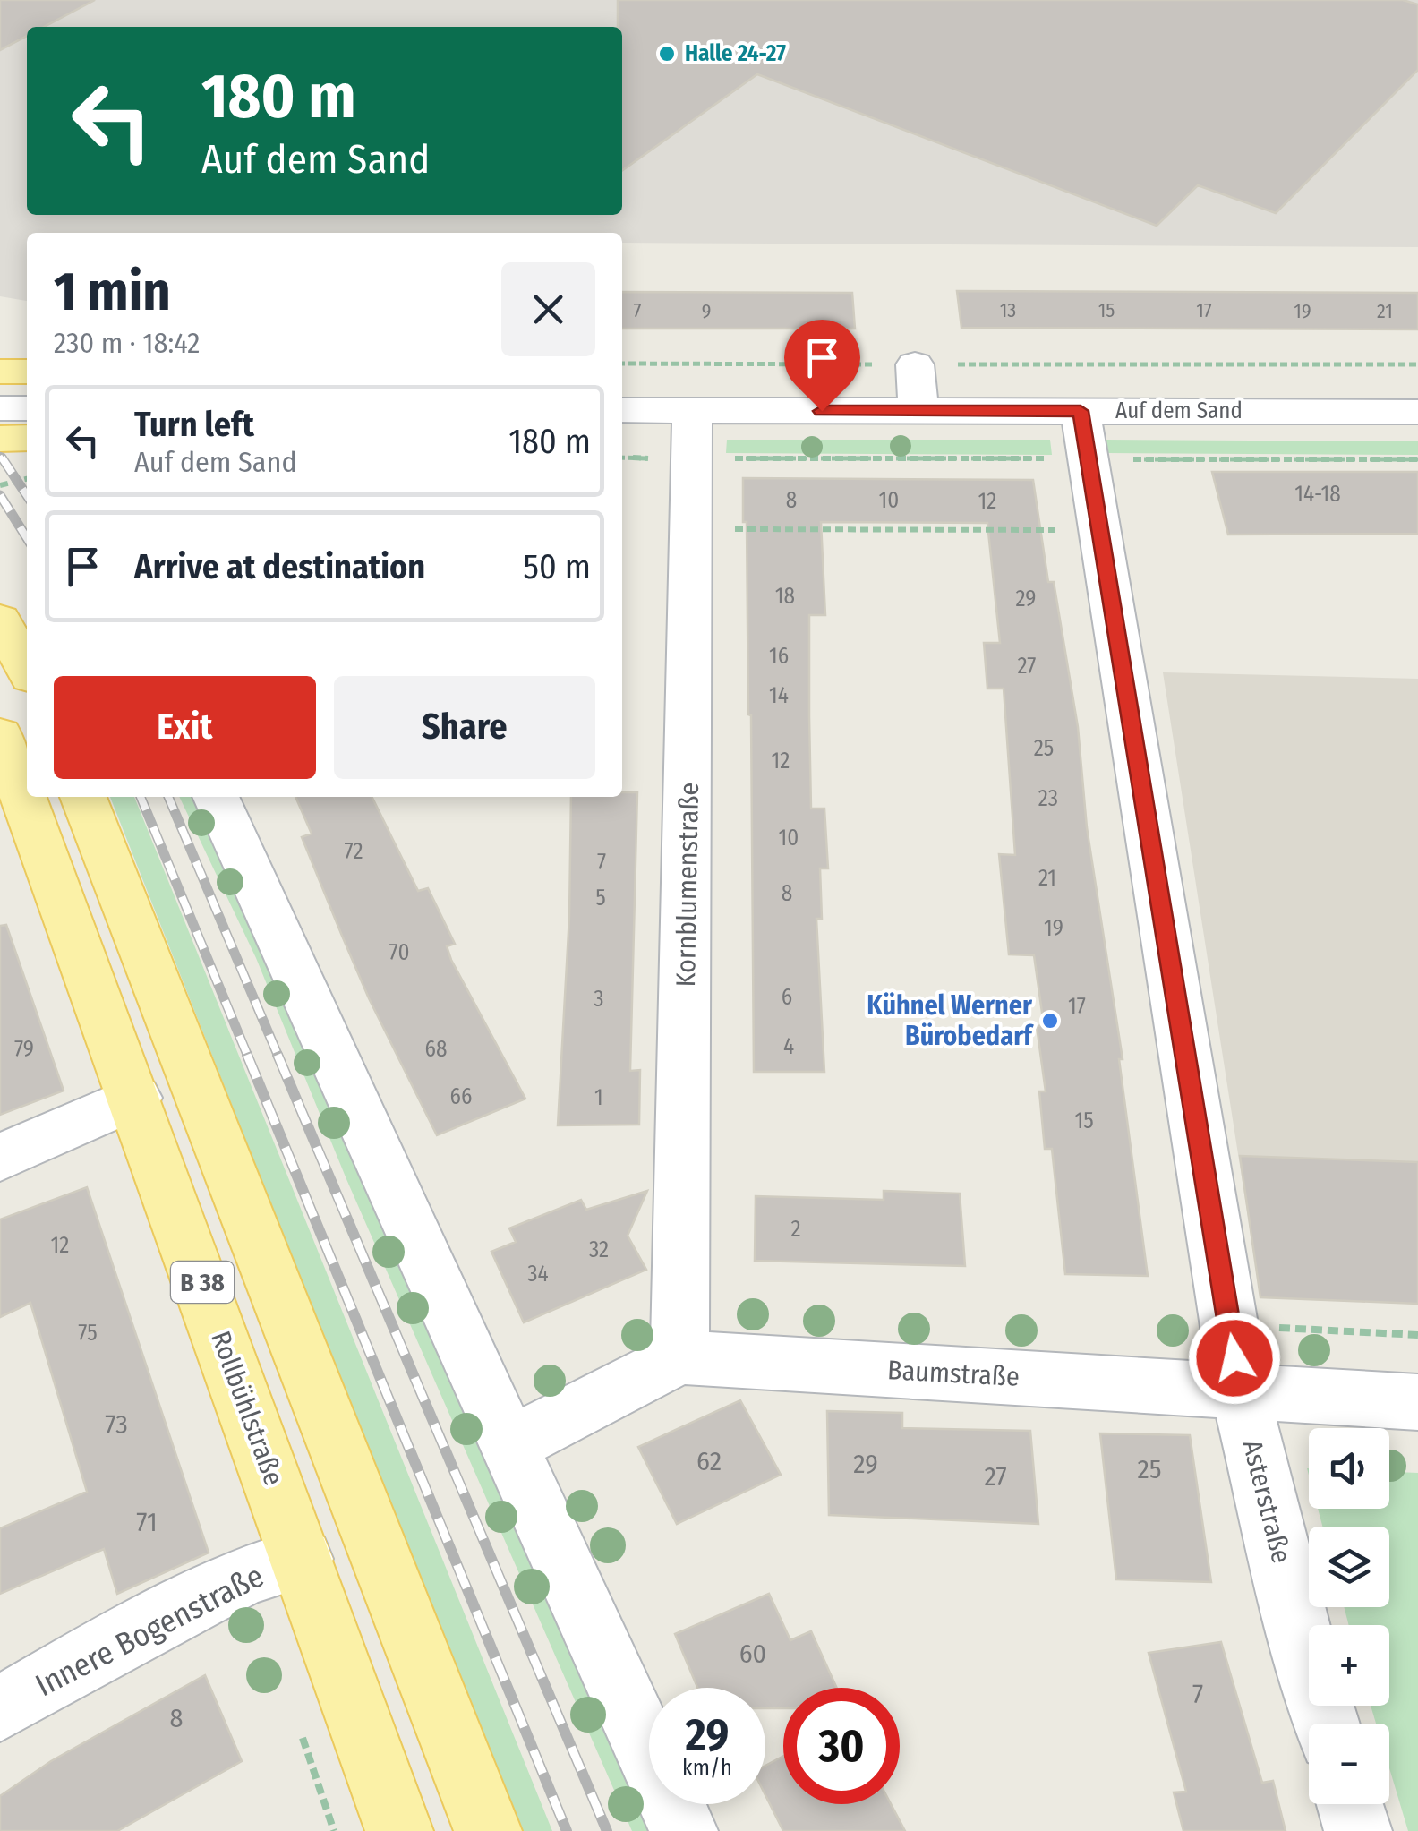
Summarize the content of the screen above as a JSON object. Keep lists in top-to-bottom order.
{
  "streets": {
    "main road": ["B 38", "Rollbühlstraße"],
    "street": [
      "Auf dem Sand",
      "Kornblumenstraße",
      "Baumstraße",
      "Asterstraße",
      "Innere Bogenstraße"
    ]
  },
  "crossings": [
    ["Auf dem Sand", "Kornblumenstraße"],
    ["Auf dem Sand", "Asterstraße"],
    ["Kornblumenstraße", "Baumstraße"],
    ["Baumstraße", "Asterstraße"],
    ["Rollbühlstraße", "Innere Bogenstraße"]
  ],
  "places": ["Halle 24-27", "Kühnel Werner Bürobedarf"],
  "house_numbers": [
    "7",
    "13",
    "15",
    "17",
    "9",
    "19",
    "21",
    "14-18",
    "8",
    "10",
    "12",
    "18",
    "29",
    "16",
    "27",
    "14",
    "25",
    "12",
    "23",
    "10",
    "72",
    "7",
    "21",
    "8",
    "5",
    "19",
    "70",
    "6",
    "3",
    "17",
    "4",
    "79",
    "68",
    "66",
    "1",
    "15",
    "2",
    "12",
    "32",
    "34",
    "75",
    "73",
    "62",
    "29",
    "25",
    "27",
    "71",
    "60",
    "7",
    "8"
  ],
  "page": {
    "turn": ["180 m", "Auf dem Sand"],
    "heading": ["1 min", "230 m · 18:42"],
    "list": [
      {
        "name": "Turn left",
        "note": "Auf dem Sand",
        "value": "180 m"
      },
      {
        "name": "Arrive at destination",
        "value": "50 m"
      }
    ],
    "buttons": ["Exit", "Share"],
    "map_buttons": ["+", "−"],
    "speed": "29 km/h",
    "limit": "30"
  }
}
